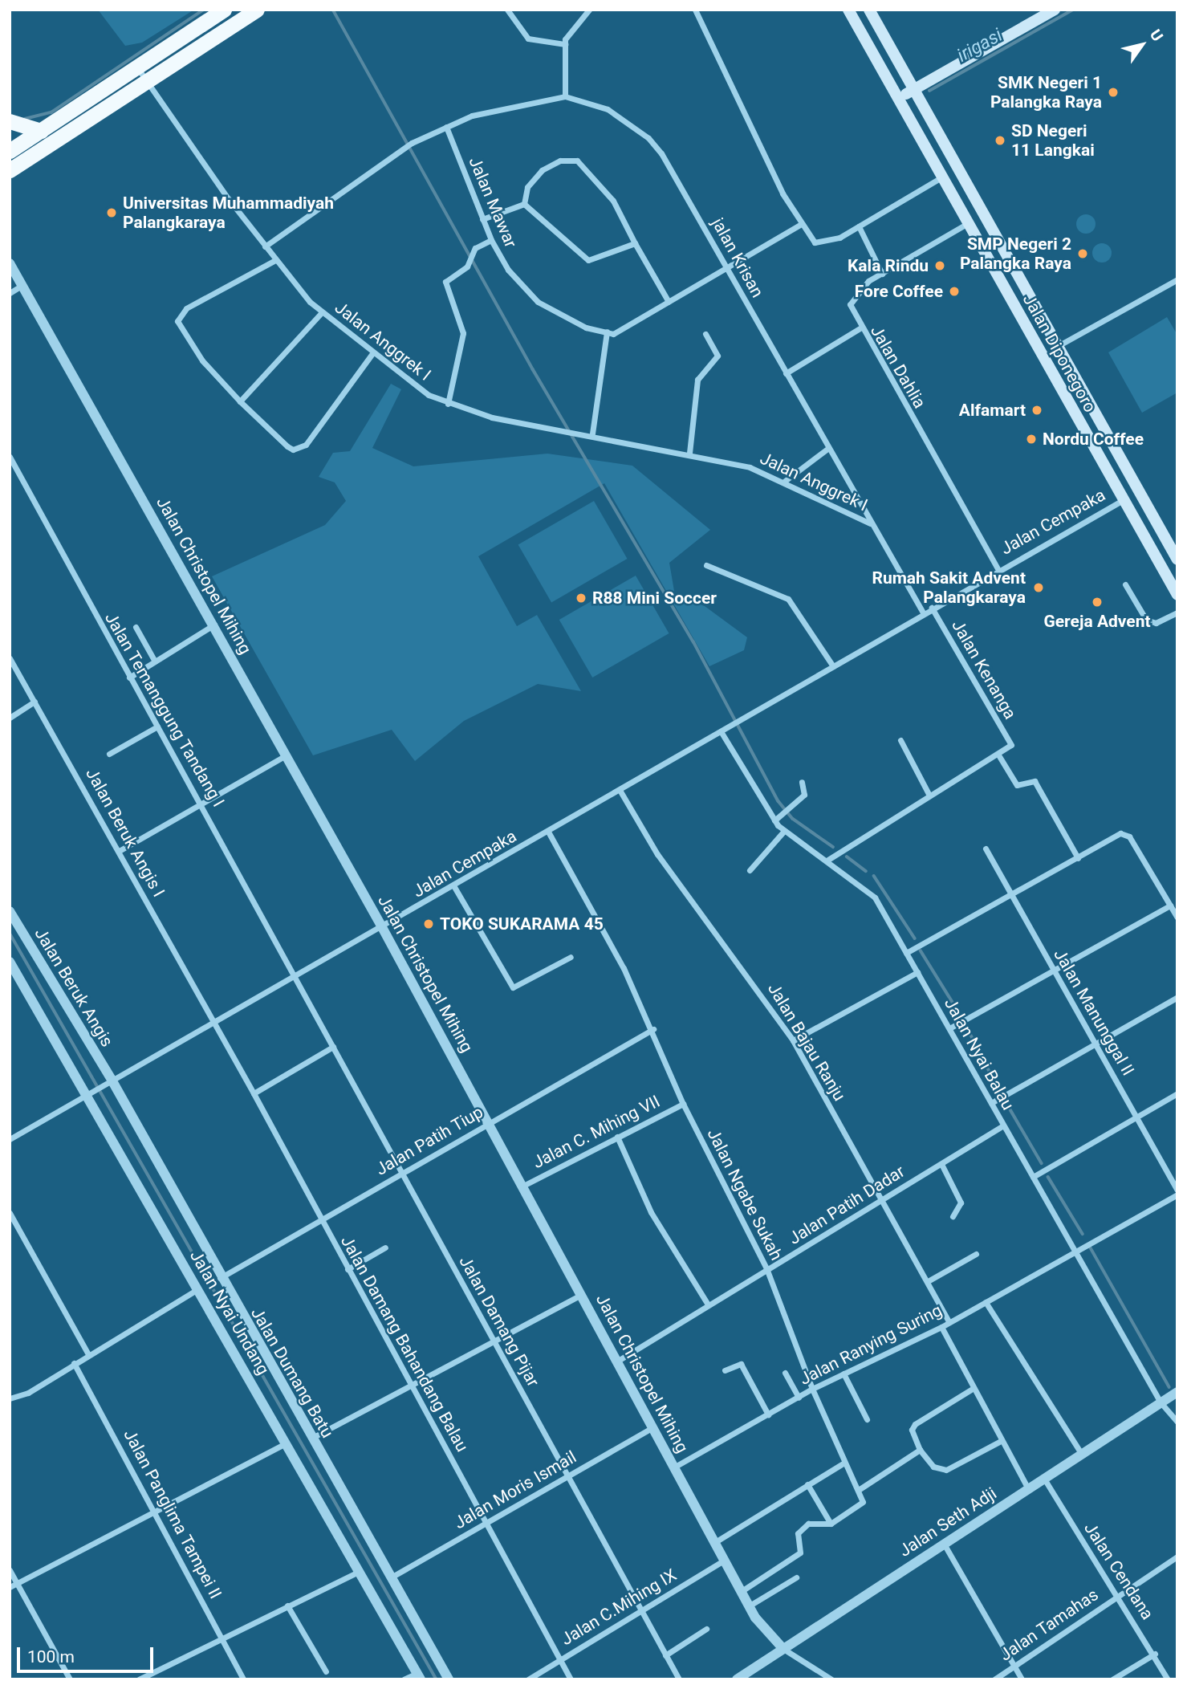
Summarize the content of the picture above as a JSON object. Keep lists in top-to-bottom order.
{
  "streets": {
    "main road": ["Jalan Diponegoro"],
    "street": [
      "Jalan Mawar",
      "jalan Krisan",
      "Jalan Anggrek I",
      "Jalan Dahlia",
      "Jalan Cempaka",
      "Jalan Christopel Mihing",
      "Jalan Kenanga",
      "Jalan Temanggung Tandang I",
      "Jalan Beruk Angis I",
      "Jalan Beruk Angis",
      "Jalan Manunggal II",
      "Jalan Bajau Ranju",
      "Jalan Nyai Balau",
      "Jalan C. Mihing VII",
      "Jalan Patih Tiup",
      "Jalan Ngabe Sukah",
      "Jalan Patih Dadar",
      "Jalan Nyai Undang",
      "Jalan Damang Pijar",
      "Jalan Damang Bahandang Balau",
      "Jalan Ranying Suring",
      "Jalan Dumang Batu",
      "Jalan Moris Ismail",
      "Jalan Panglima Tampei II",
      "Jalan Seth Adji",
      "Jalan Cendana",
      "Jalan C.Mihing IX",
      "Jalan Tamahas"
    ]
  },
  "crossings": [
    ["Jalan Mawar", "jalan Krisan"],
    ["jalan Krisan", "Jalan Anggrek I"],
    ["jalan Krisan", "Jalan Cempaka"],
    ["Jalan Diponegoro", "Jalan Dahlia"],
    ["Jalan Diponegoro", "Jalan Cempaka"],
    ["Jalan Dahlia", "Jalan Cempaka"],
    ["Jalan Cempaka", "Jalan Christopel Mihing"],
    ["Jalan Cempaka", "Jalan Kenanga"],
    ["Jalan Cempaka", "Jalan Temanggung Tandang I"],
    ["Jalan Cempaka", "Jalan Beruk Angis I"],
    ["Jalan Cempaka", "Jalan Beruk Angis"],
    ["Jalan Cempaka", "Jalan Bajau Ranju"],
    ["Jalan Cempaka", "Jalan Nyai Balau"],
    ["Jalan Cempaka", "Jalan Ngabe Sukah"],
    ["Jalan Cempaka", "Jalan Nyai Undang"],
    ["Jalan Cempaka", "Jalan Damang Pijar"],
    ["Jalan Cempaka", "Jalan Damang Bahandang Balau"],
    ["Jalan Cempaka", "Jalan Dumang Batu"],
    ["Jalan Christopel Mihing", "Jalan C. Mihing VII"],
    ["Jalan Christopel Mihing", "Jalan Patih Tiup"],
    ["Jalan Christopel Mihing", "Jalan Patih Dadar"],
    ["Jalan Christopel Mihing", "Jalan Ranying Suring"],
    ["Jalan Christopel Mihing", "Jalan Moris Ismail"],
    ["Jalan Christopel Mihing", "Jalan Seth Adji"],
    ["Jalan Christopel Mihing", "Jalan C.Mihing IX"],
    ["Jalan Temanggung Tandang I", "Jalan Damang Pijar"],
    ["Jalan Beruk Angis I", "Jalan Damang Bahandang Balau"],
    ["Jalan Beruk Angis", "Jalan Dumang Batu"],
    ["Jalan Manunggal II", "Jalan Ranying Suring"],
    ["Jalan Bajau Ranju", "Jalan Patih Dadar"],
    ["Jalan Bajau Ranju", "Jalan Ranying Suring"],
    ["Jalan Nyai Balau", "Jalan Patih Dadar"],
    ["Jalan Nyai Balau", "Jalan Ranying Suring"],
    ["Jalan Nyai Balau", "Jalan Seth Adji"],
    ["Jalan C. Mihing VII", "Jalan Ngabe Sukah"],
    ["Jalan Patih Tiup", "Jalan Ngabe Sukah"],
    ["Jalan Patih Tiup", "Jalan Damang Pijar"],
    ["Jalan Patih Tiup", "Jalan Damang Bahandang Balau"],
    ["Jalan Patih Tiup", "Jalan Dumang Batu"],
    ["Jalan Ngabe Sukah", "Jalan Patih Dadar"],
    ["Jalan Ngabe Sukah", "Jalan Ranying Suring"],
    ["Jalan Damang Pijar", "Jalan Moris Ismail"],
    ["Jalan Damang Pijar", "Jalan C.Mihing IX"],
    ["Jalan Damang Bahandang Balau", "Jalan Moris Ismail"],
    ["Jalan Damang Bahandang Balau", "Jalan C.Mihing IX"],
    ["Jalan Dumang Batu", "Jalan Moris Ismail"],
    ["Jalan Seth Adji", "Jalan Cendana"],
    ["Jalan Cendana", "Jalan Tamahas"]
  ],
  "water": ["irigasi"],
  "places": [
    "SMK Negeri 1 Palangka Raya",
    "SD Negeri 11 Langkai",
    "Universitas Muhammadiyah Palangkaraya",
    "SMP Negeri 2 Palangka Raya",
    "Kala Rindu",
    "Fore Coffee",
    "Alfamart",
    "Nordu Coffee",
    "Rumah Sakit Advent Palangkaraya",
    "R88 Mini Soccer",
    "Gereja Advent",
    "TOKO SUKARAMA 45"
  ],
  "scale_bar": "100 m",
  "north": "top right"
}
